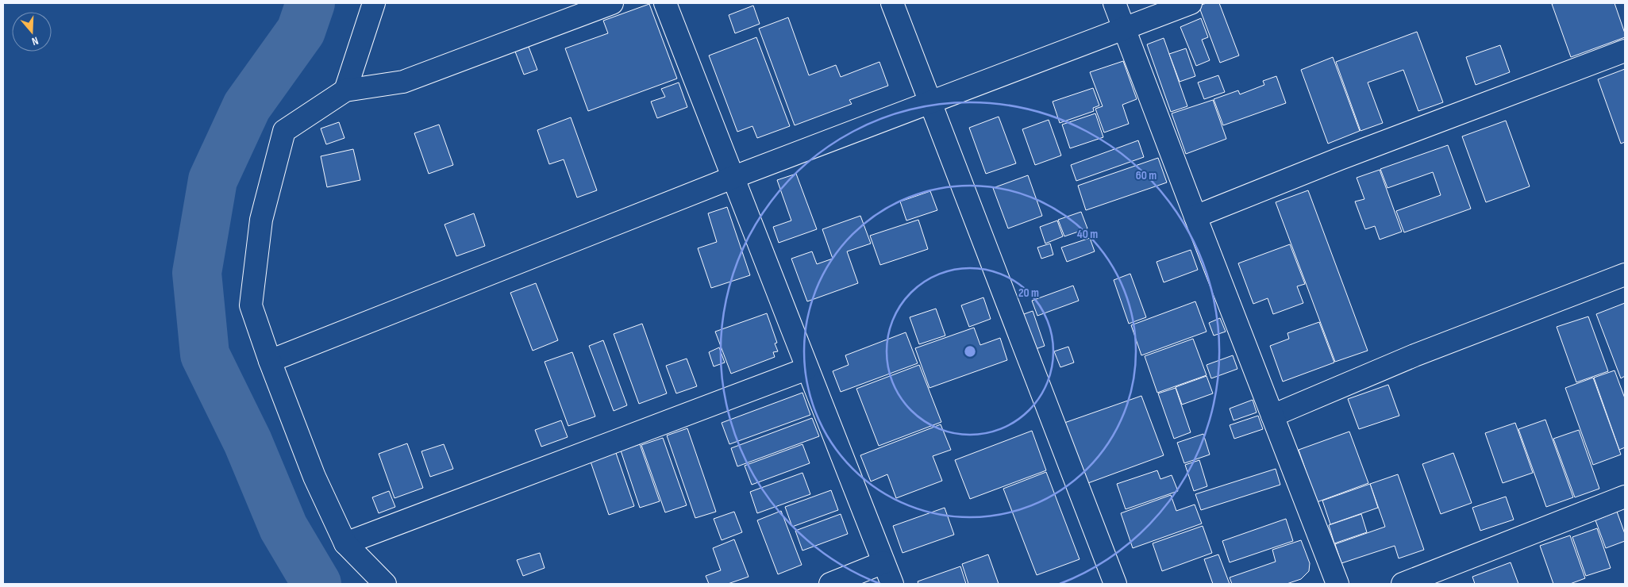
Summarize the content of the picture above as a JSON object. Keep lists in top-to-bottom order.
{
  "north": "bottom",
  "rings": ["60 m", "40 m", "20 m"]
}
